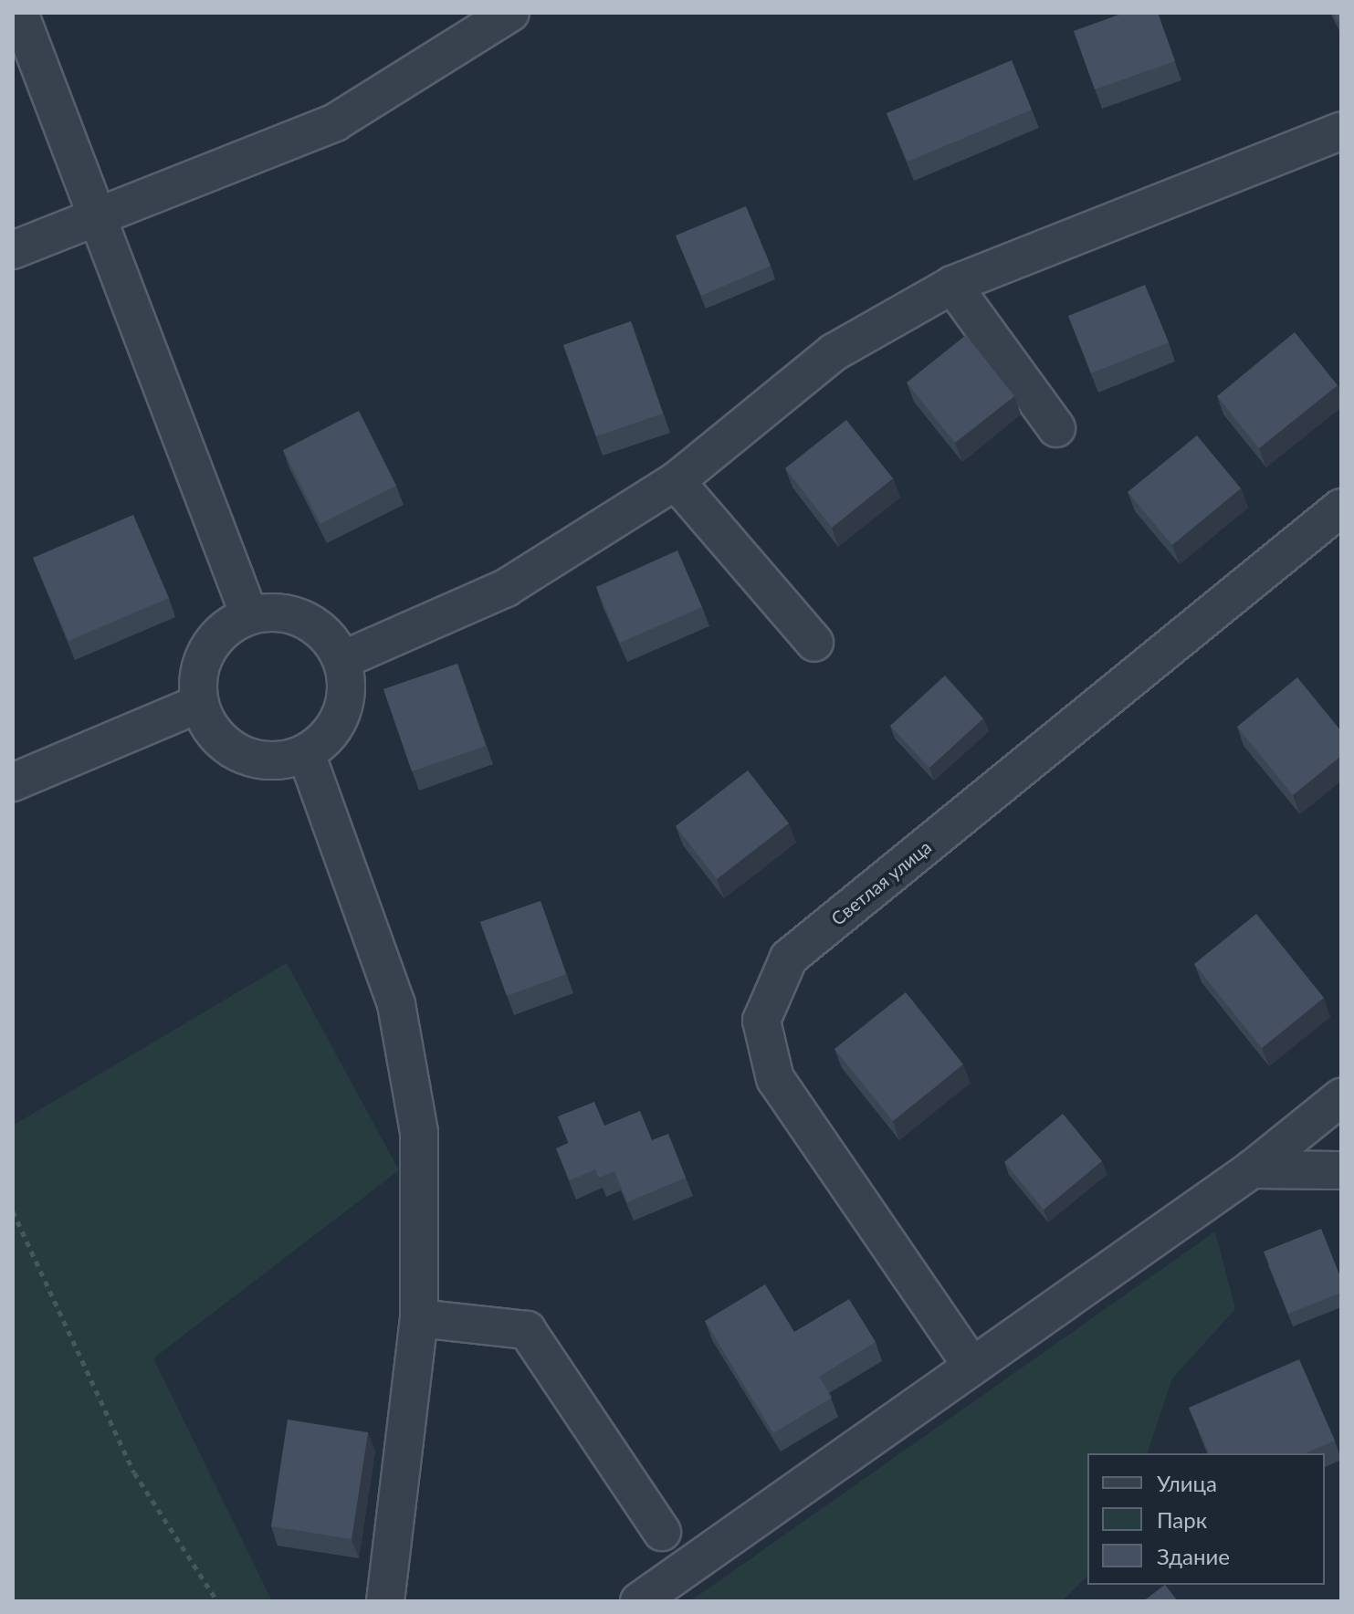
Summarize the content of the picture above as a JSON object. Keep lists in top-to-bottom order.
{
  "streets": {
    "street": ["Светлая улица"]
  },
  "legend": ["Улица", "Парк", "Здание"]
}
